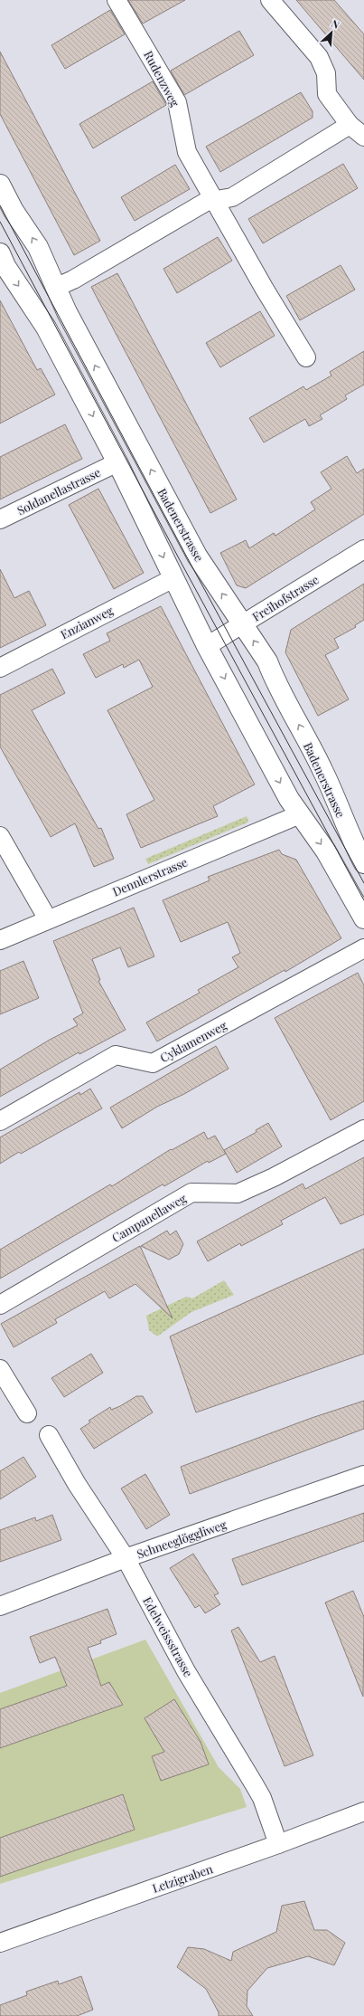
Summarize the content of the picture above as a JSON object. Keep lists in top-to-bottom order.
{
  "streets": {
    "street": [
      "Rudenzweg",
      "Soldanellastrasse",
      "Badenerstrasse",
      "Freihofstrasse",
      "Enzianweg",
      "Dennlerstrasse",
      "Cyklamenweg",
      "Campanellaweg",
      "Schneeglöggliweg",
      "Edelweissstrasse",
      "Letzigraben"
    ]
  },
  "crossings": [
    ["Badenerstrasse", "Freihofstrasse"],
    ["Schneeglöggliweg", "Edelweissstrasse"],
    ["Edelweissstrasse", "Letzigraben"]
  ],
  "north": "top right"
}
